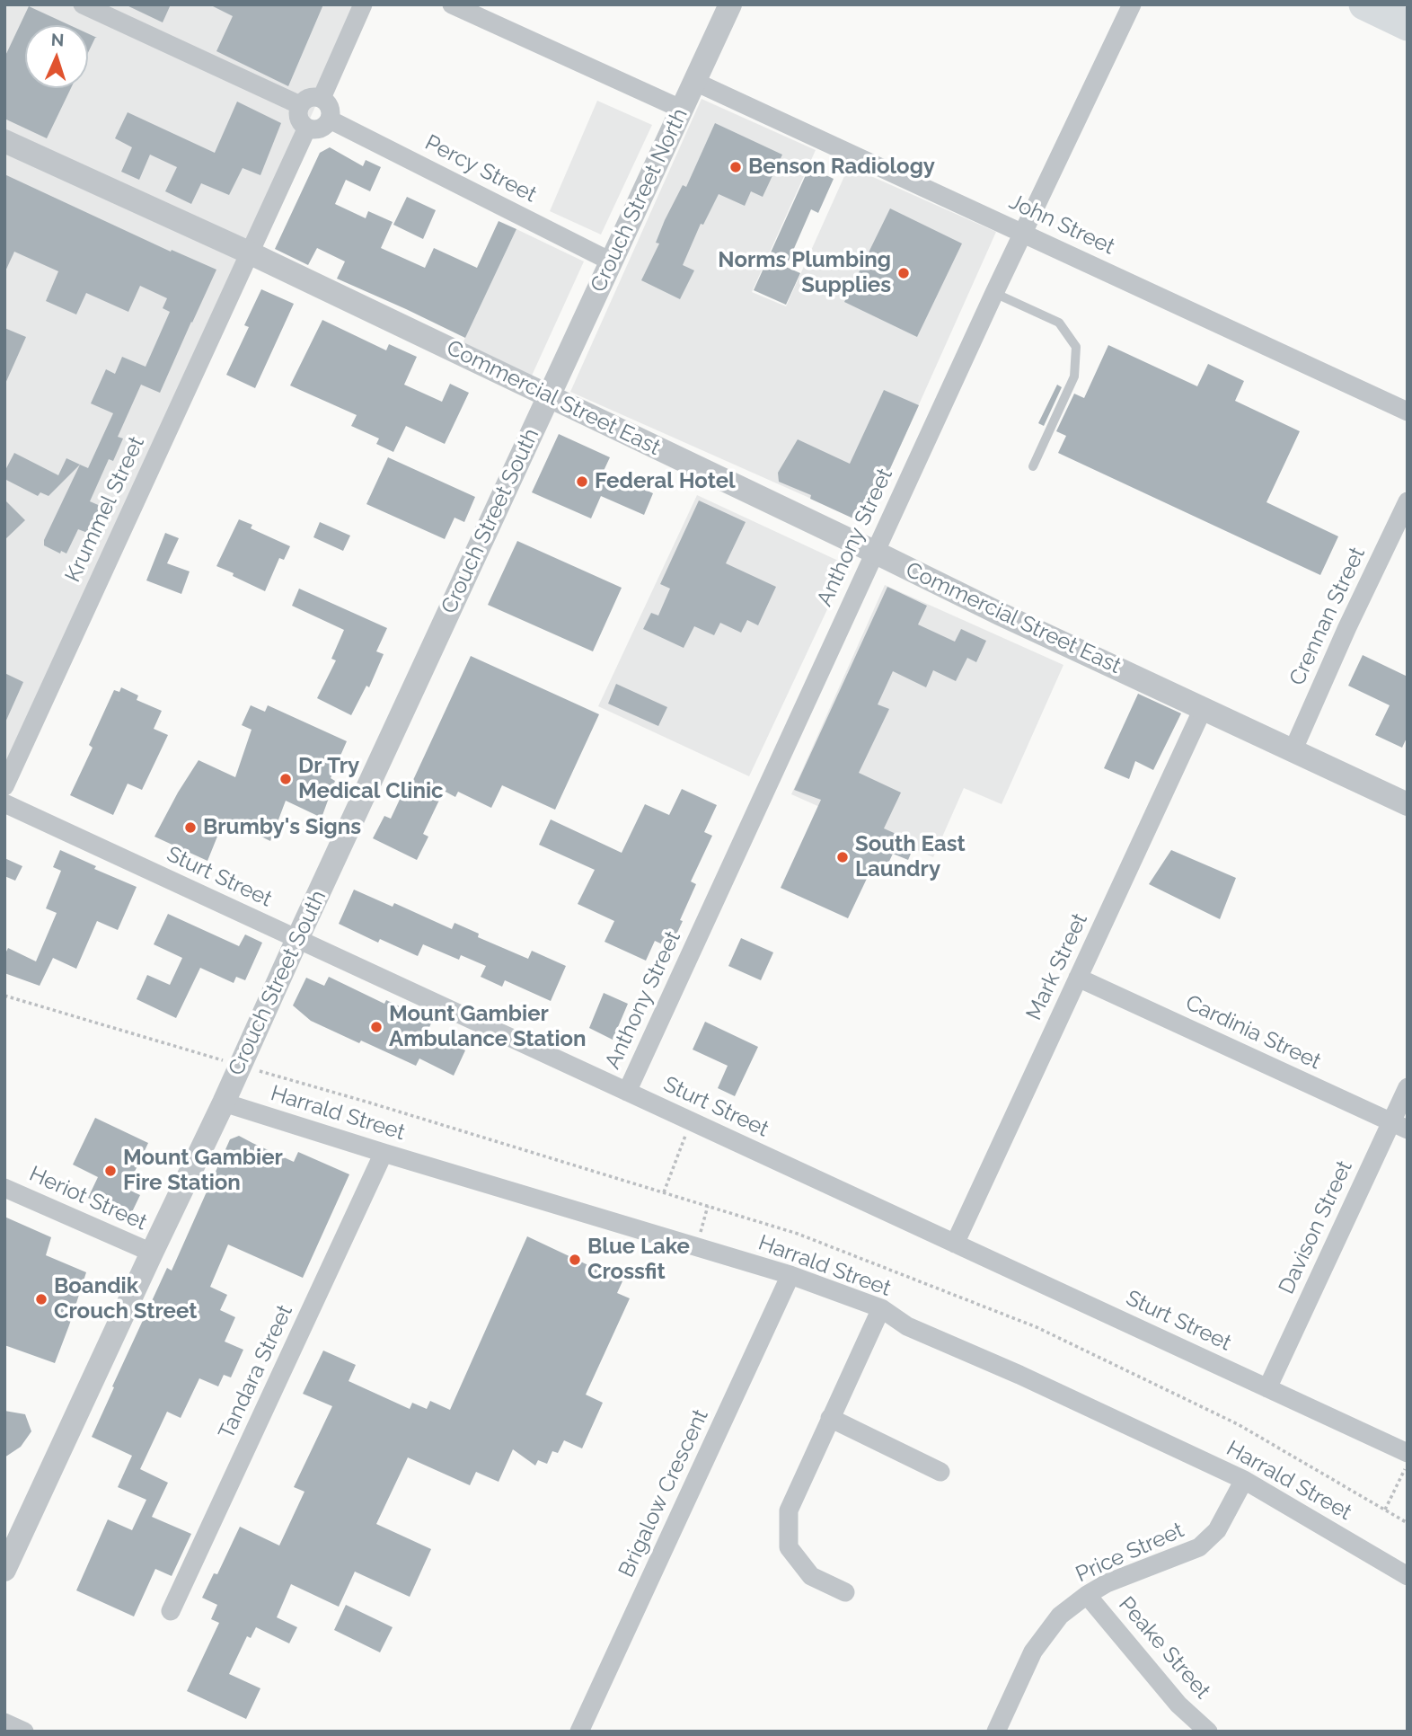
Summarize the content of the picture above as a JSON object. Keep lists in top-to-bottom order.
{
  "streets": {
    "street": [
      "Percy Street",
      "Crouch Street North",
      "John Street",
      "Commercial Street East",
      "Krummel Street",
      "Crouch Street South",
      "Anthony Street",
      "Crennan Street",
      "Sturt Street",
      "Mark Street",
      "Cardinia Street",
      "Harrald Street",
      "Heriot Street",
      "Davison Street",
      "Tandara Street",
      "Brigalow Crescent",
      "Price Street",
      "Peake Street"
    ]
  },
  "crossings": [
    ["Percy Street", "Crouch Street North"],
    ["Percy Street", "Krummel Street"],
    ["Crouch Street North", "John Street"],
    ["Crouch Street North", "Commercial Street East"],
    ["Crouch Street North", "Crouch Street South"],
    ["John Street", "Anthony Street"],
    ["Commercial Street East", "Krummel Street"],
    ["Commercial Street East", "Crouch Street South"],
    ["Commercial Street East", "Anthony Street"],
    ["Commercial Street East", "Crennan Street"],
    ["Commercial Street East", "Mark Street"],
    ["Crouch Street South", "Sturt Street"],
    ["Crouch Street South", "Harrald Street"],
    ["Crouch Street South", "Heriot Street"],
    ["Anthony Street", "Sturt Street"],
    ["Sturt Street", "Mark Street"],
    ["Sturt Street", "Davison Street"],
    ["Mark Street", "Cardinia Street"],
    ["Cardinia Street", "Davison Street"],
    ["Harrald Street", "Tandara Street"],
    ["Harrald Street", "Brigalow Crescent"],
    ["Harrald Street", "Price Street"],
    ["Price Street", "Peake Street"]
  ],
  "places": [
    "Benson Radiology",
    "Norms Plumbing Supplies",
    "Federal Hotel",
    "Dr Try Medical Clinic",
    "Brumby's Signs",
    "South East Laundry",
    "Mount Gambier Ambulance Station",
    "Mount Gambier Fire Station",
    "Blue Lake Crossfit",
    "Boandik Crouch Street"
  ],
  "north": "top"
}
